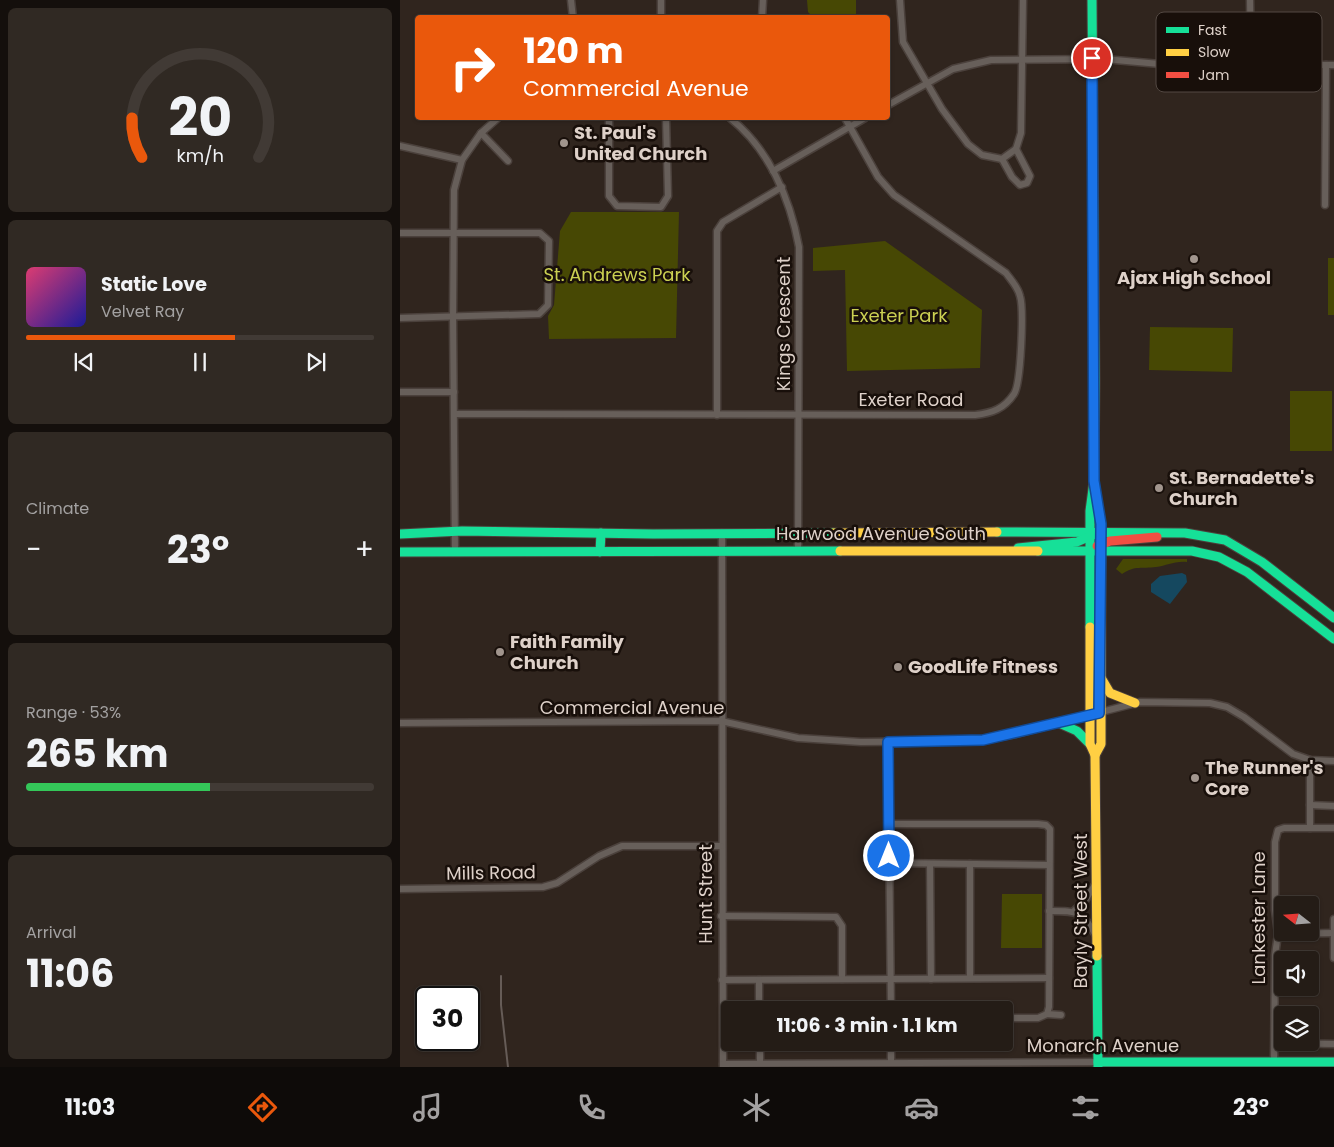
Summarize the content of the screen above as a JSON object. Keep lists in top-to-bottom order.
{
  "streets": {
    "main road": ["Harwood Avenue South", "Bayly Street West", "Monarch Avenue"],
    "street": [
      "Kings Crescent",
      "Exeter Road",
      "Commercial Avenue",
      "Mills Road",
      "Hunt Street",
      "Lankester Lane"
    ]
  },
  "crossings": [
    ["Kings Crescent", "Exeter Road"],
    ["Kings Crescent", "Harwood Avenue South"],
    ["Harwood Avenue South", "Hunt Street"],
    ["Harwood Avenue South", "Bayly Street West"],
    ["Commercial Avenue", "Hunt Street"],
    ["Commercial Avenue", "Bayly Street West"],
    ["Mills Road", "Hunt Street"],
    ["Hunt Street", "Monarch Avenue"],
    ["Bayly Street West", "Monarch Avenue"],
    ["Lankester Lane", "Monarch Avenue"]
  ],
  "parks": ["St. Andrews Park", "Exeter Park"],
  "places": [
    "St. Paul's United Church",
    "Ajax High School",
    "St. Bernadette's Church",
    "Faith Family Church",
    "GoodLife Fitness",
    "The Runner's Core"
  ],
  "legend": ["Fast", "Slow", "Jam"],
  "north": "left",
  "page": {
    "turn": ["120 m", "Commercial Avenue"],
    "song": ["Static Love", "Velvet Ray"],
    "tile": [
      "Climate",
      ["Range · 53%", "265 km"],
      ["Arrival", "11:06"]
    ],
    "heat": ["−", "23°", "+"],
    "limit": "30",
    "trip": "11:06 · 3 min · 1.1 km",
    "tabs": ["11:03", "23°"],
    "gauge": ["20", "km/h"]
  }
}
